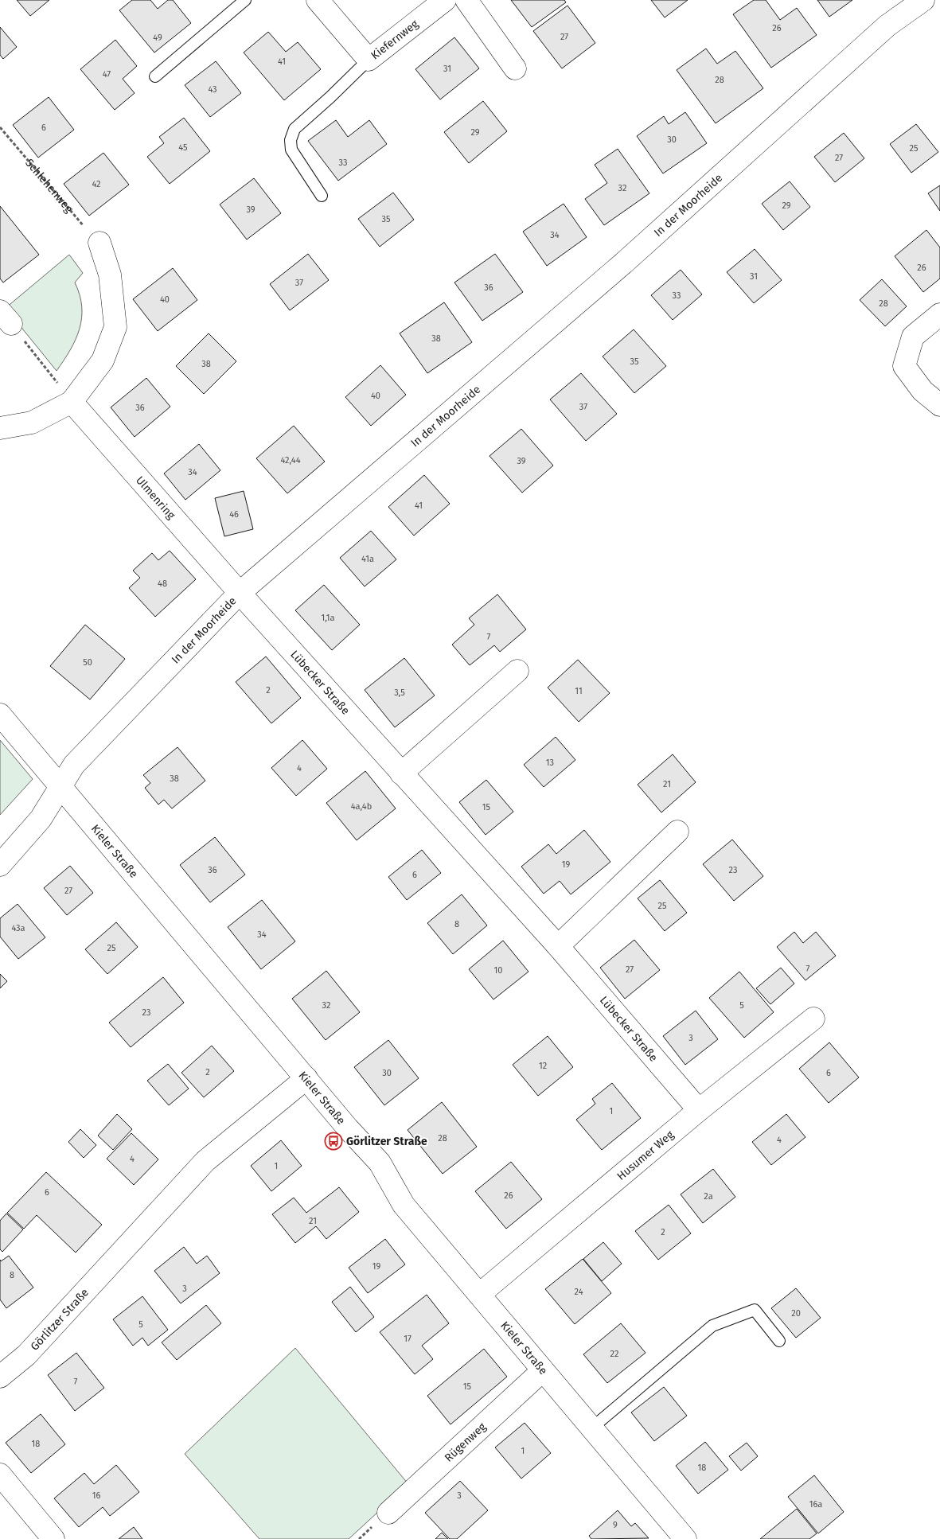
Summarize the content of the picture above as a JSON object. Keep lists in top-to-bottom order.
{
  "streets": {
    "street": [
      "Kiefernweg",
      "In der Moorheide",
      "Ulmenring",
      "Lübecker Straße",
      "Kieler Straße",
      "Husumer Weg",
      "Görlitzer Straße",
      "Rügenweg"
    ],
    "path": ["Schlehenweg"]
  },
  "crossings": [
    ["In der Moorheide", "Ulmenring"],
    ["In der Moorheide", "Lübecker Straße"],
    ["In der Moorheide", "Kieler Straße"],
    ["Ulmenring", "Lübecker Straße"],
    ["Lübecker Straße", "Husumer Weg"],
    ["Kieler Straße", "Husumer Weg"],
    ["Kieler Straße", "Görlitzer Straße"],
    ["Kieler Straße", "Rügenweg"]
  ],
  "places": {
    "bus stop": ["Görlitzer Straße"]
  },
  "house_numbers": [
    "26",
    "27",
    "49",
    "41",
    "31",
    "47",
    "28",
    "43",
    "6",
    "29",
    "30",
    "45",
    "25",
    "27",
    "33",
    "42",
    "32",
    "29",
    "39",
    "35",
    "34",
    "26",
    "31",
    "37",
    "36",
    "33",
    "40",
    "28",
    "38",
    "35",
    "38",
    "40",
    "37",
    "36",
    "42,44",
    "39",
    "34",
    "41",
    "46",
    "41a",
    "48",
    "1,1a",
    "7",
    "50",
    "2",
    "11",
    "3,5",
    "13",
    "4",
    "38",
    "21",
    "4a,4b",
    "15",
    "19",
    "36",
    "23",
    "6",
    "27",
    "25",
    "8",
    "43a",
    "34",
    "25",
    "7",
    "27",
    "10",
    "32",
    "5",
    "23",
    "3",
    "12",
    "2",
    "30",
    "6",
    "1",
    "28",
    "4",
    "4",
    "1",
    "6",
    "26",
    "2a",
    "21",
    "2",
    "19",
    "8",
    "3",
    "24",
    "20",
    "5",
    "17",
    "22",
    "7",
    "15",
    "18",
    "1",
    "18",
    "16",
    "3",
    "16a",
    "9"
  ]
}
